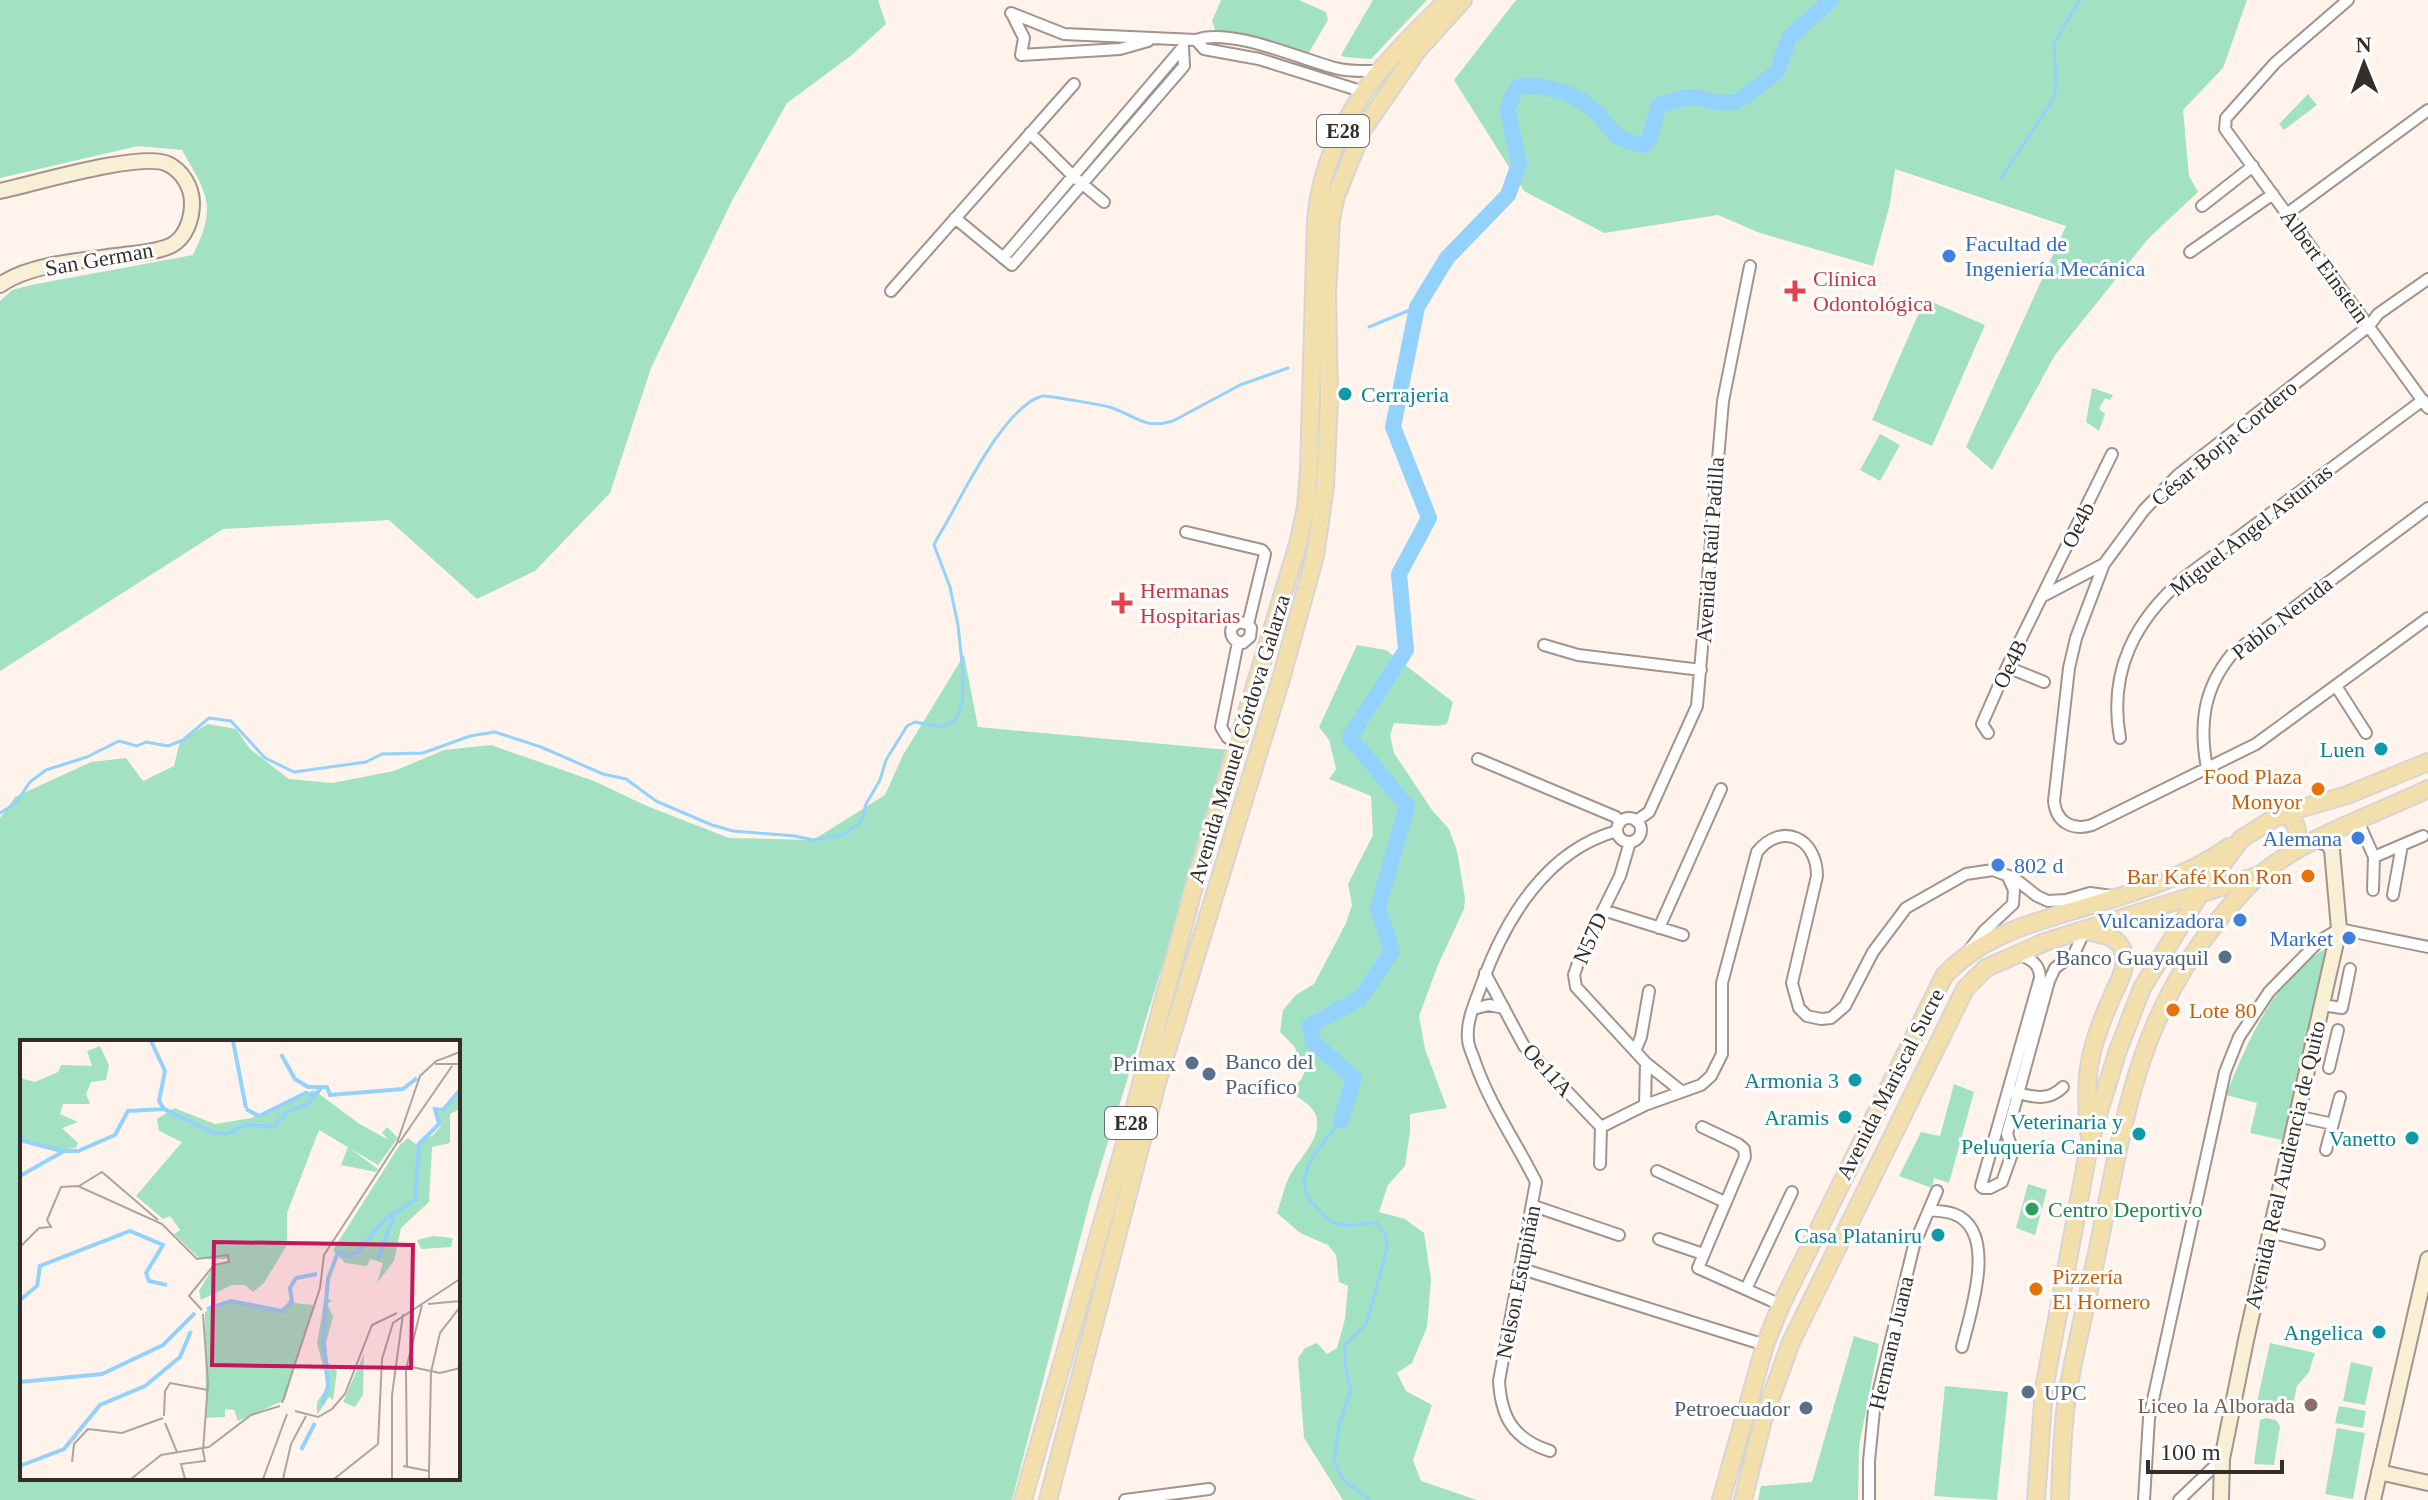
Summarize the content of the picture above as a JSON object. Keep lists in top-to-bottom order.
{
  "streets": {
    "main road": [
      "E28",
      "San German",
      "Avenida Manuel Córdova Galarza",
      "Avenida Mariscal Sucre",
      "Avenida Real Audiencia de Quito"
    ],
    "street": [
      "Albert Einstein",
      "César Borja Cordero",
      "Oe4b",
      "Miguel Angel Asturias",
      "Avenida Raúl Padilla",
      "Pablo Neruda",
      "Oe4B",
      "N57D",
      "Oe11A",
      "Nelson Estupiñán",
      "Hermana Juana"
    ]
  },
  "crossings": [
    ["Albert Einstein", "César Borja Cordero"],
    ["Albert Einstein", "Miguel Angel Asturias"],
    ["César Borja Cordero", "Pablo Neruda"],
    ["Oe4b", "Oe4B"],
    ["Avenida Raúl Padilla", "N57D"],
    ["Avenida Raúl Padilla", "Nelson Estupiñán"],
    ["N57D", "Nelson Estupiñán"],
    ["Oe11A", "Nelson Estupiñán"]
  ],
  "places": {
    "other": [
      "Facultad de Ingeniería Mecánica",
      "Cerrajeria",
      "Luen",
      "Food Plaza Monyor",
      "Alemana",
      "802 d",
      "Bar Kafé Kon Ron",
      "Vulcanizadora",
      "Market",
      "Banco Guayaquil",
      "Lote 80",
      "Primax",
      "Banco del Pacífico",
      "Armonia 3",
      "Aramis",
      "Veterinaria y Peluquería Canina",
      "Vanetto",
      "Centro Deportivo",
      "Casa Plataniru",
      "Pizzería El Hornero",
      "Angelica",
      "UPC",
      "Liceo la Alborada",
      "Petroecuador"
    ],
    "health": ["Clínica Odontológica", "Hermanas Hospitarias"]
  },
  "scale_bar": "100 m",
  "north": "top"
}
